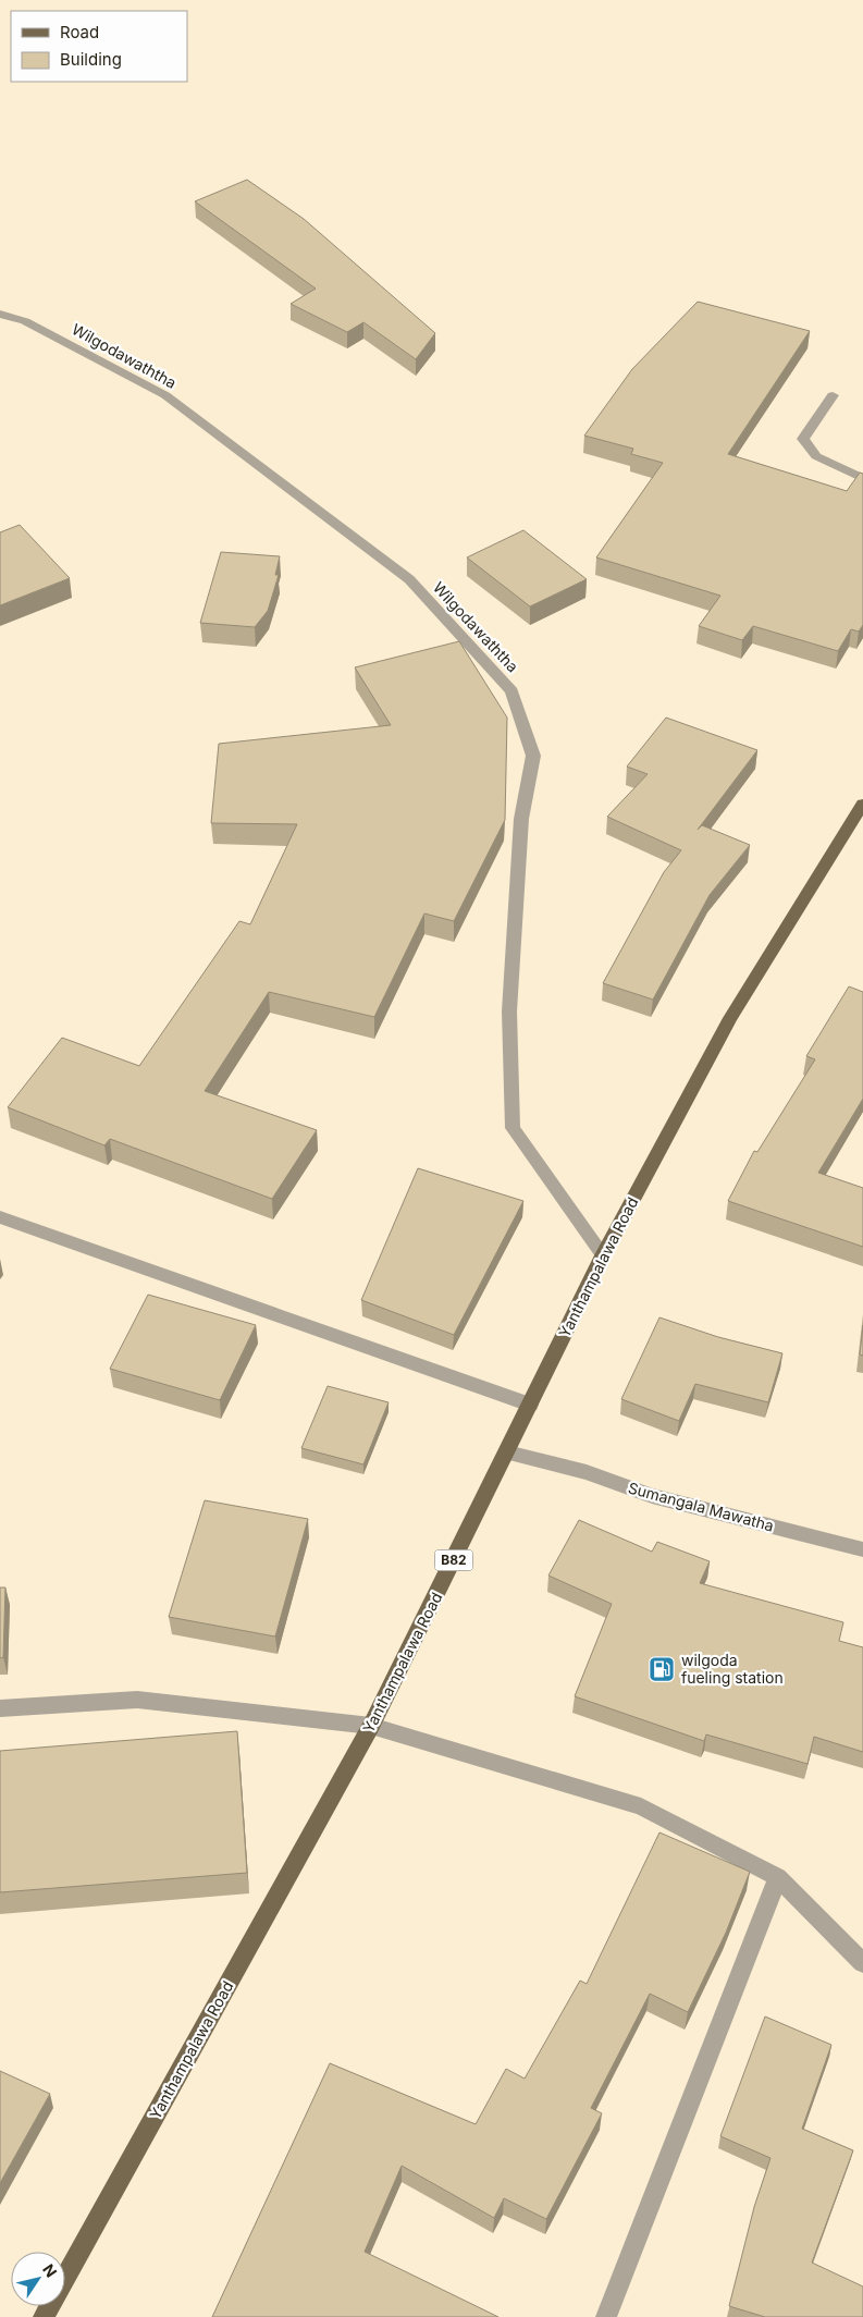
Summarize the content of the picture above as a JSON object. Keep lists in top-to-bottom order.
{
  "streets": {
    "main road": ["Yanthampalawa Road", "B82"],
    "street": ["Wilgodawaththa", "Sumangala Mawatha"]
  },
  "crossings": [
    ["Wilgodawaththa", "Yanthampalawa Road"],
    ["Yanthampalawa Road", "Sumangala Mawatha"]
  ],
  "places": {
    "fuel station": ["wilgoda fueling station"]
  },
  "legend": ["Road", "Building"],
  "north": "top right"
}
